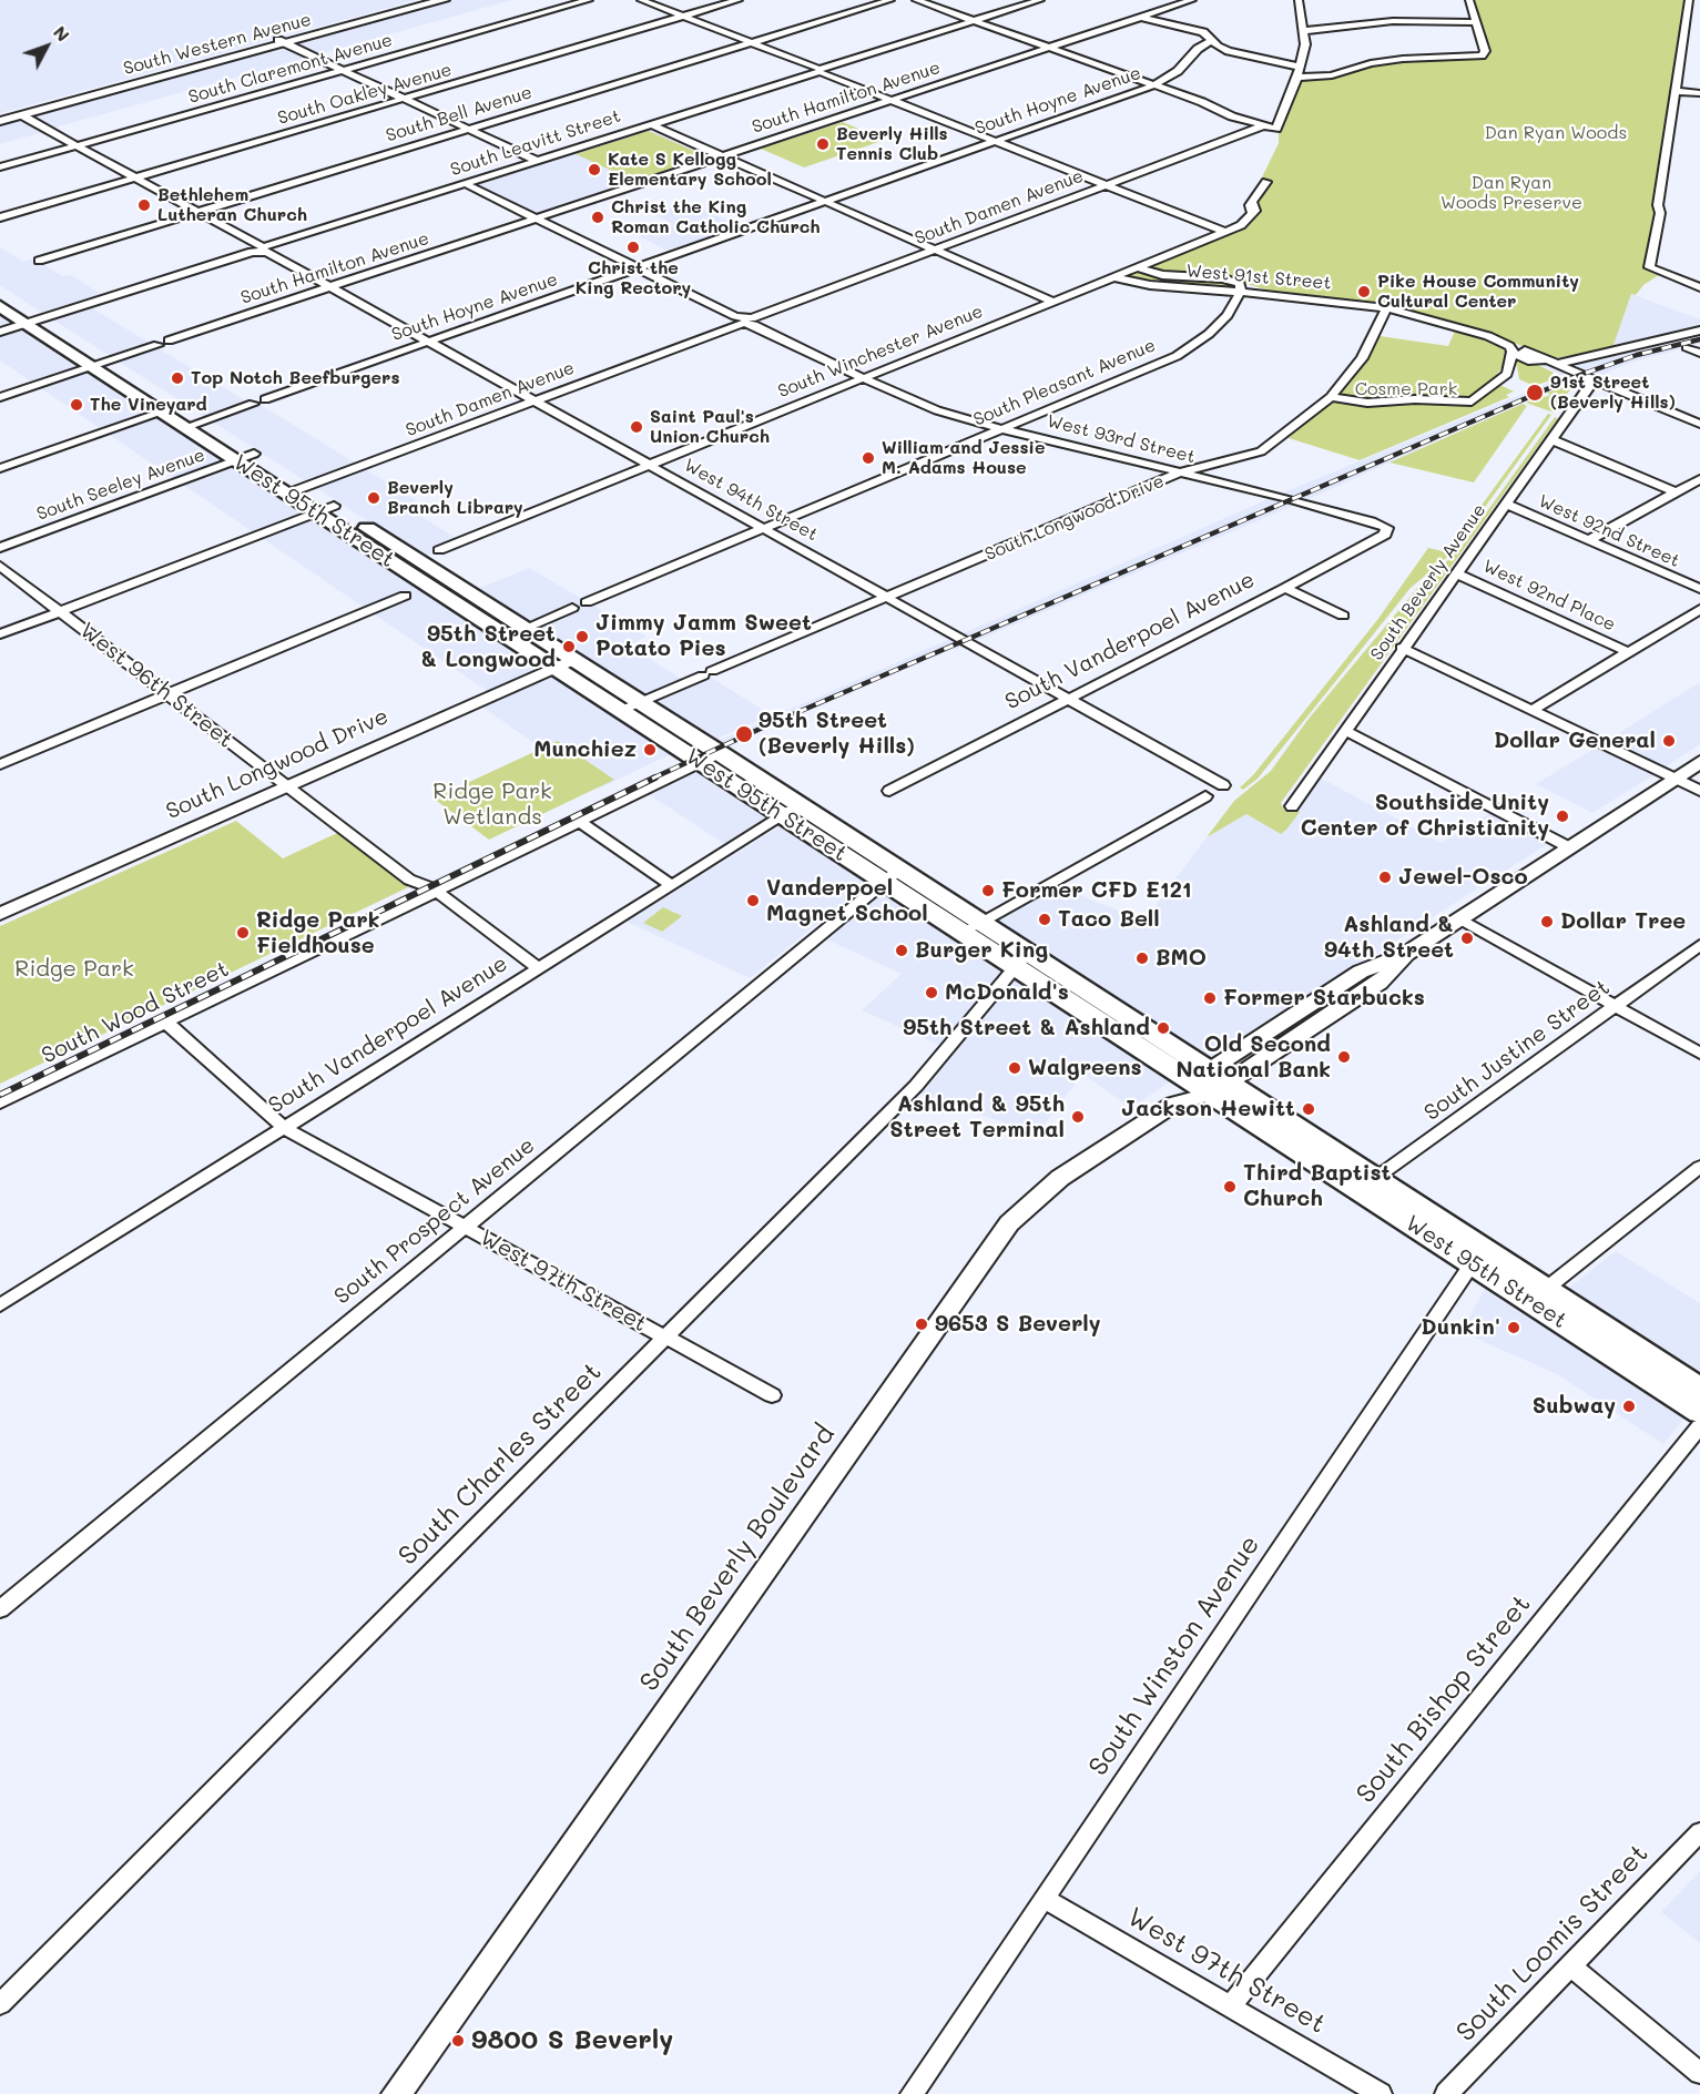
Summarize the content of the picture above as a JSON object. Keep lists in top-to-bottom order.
{
  "streets": {
    "main road": [
      "South Western Avenue",
      "West 95th Street",
      "South Longwood Drive",
      "South Beverly Boulevard"
    ],
    "street": [
      "South Claremont Avenue",
      "South Oakley Avenue",
      "South Hamilton Avenue",
      "South Hoyne Avenue",
      "South Bell Avenue",
      "South Leavitt Street",
      "South Damen Avenue",
      "West 91st Street",
      "South Winchester Avenue",
      "South Pleasant Avenue",
      "West 93rd Street",
      "South Seeley Avenue",
      "West 94th Street",
      "West 92nd Street",
      "South Beverly Avenue",
      "West 92nd Place",
      "South Vanderpoel Avenue",
      "West 96th Street",
      "South Wood Street",
      "South Justine Street",
      "South Prospect Avenue",
      "West 97th Street",
      "South Charles Street",
      "South Winston Avenue",
      "South Bishop Street",
      "South Loomis Street"
    ]
  },
  "crossings": [
    ["South Western Avenue", "West 94th Street"],
    ["South Claremont Avenue", "West 94th Street"],
    ["South Oakley Avenue", "West 91st Street"],
    ["South Oakley Avenue", "West 94th Street"],
    ["South Hamilton Avenue", "West 91st Street"],
    ["South Hamilton Avenue", "West 93rd Street"],
    ["South Hamilton Avenue", "West 94th Street"],
    ["South Hoyne Avenue", "West 91st Street"],
    ["South Hoyne Avenue", "West 93rd Street"],
    ["South Hoyne Avenue", "West 94th Street"],
    ["South Bell Avenue", "West 91st Street"],
    ["South Bell Avenue", "West 94th Street"],
    ["South Leavitt Street", "West 91st Street"],
    ["South Leavitt Street", "West 93rd Street"],
    ["South Leavitt Street", "West 94th Street"],
    ["South Leavitt Street", "West 95th Street"],
    ["South Damen Avenue", "West 91st Street"],
    ["South Damen Avenue", "West 93rd Street"],
    ["South Damen Avenue", "West 94th Street"],
    ["South Damen Avenue", "West 95th Street"],
    ["West 91st Street", "South Winchester Avenue"],
    ["West 91st Street", "South Pleasant Avenue"],
    ["West 91st Street", "South Longwood Drive"],
    ["South Winchester Avenue", "West 93rd Street"],
    ["South Winchester Avenue", "West 94th Street"],
    ["South Pleasant Avenue", "West 93rd Street"],
    ["South Pleasant Avenue", "West 94th Street"],
    ["West 93rd Street", "South Longwood Drive"],
    ["West 93rd Street", "South Vanderpoel Avenue"],
    ["South Seeley Avenue", "West 95th Street"],
    ["West 94th Street", "South Longwood Drive"],
    ["West 94th Street", "South Vanderpoel Avenue"],
    ["West 95th Street", "South Longwood Drive"],
    ["West 95th Street", "South Vanderpoel Avenue"],
    ["West 95th Street", "South Wood Street"],
    ["West 95th Street", "South Justine Street"],
    ["West 95th Street", "South Prospect Avenue"],
    ["West 95th Street", "South Charles Street"],
    ["West 95th Street", "South Beverly Boulevard"],
    ["West 95th Street", "South Winston Avenue"],
    ["South Longwood Drive", "West 96th Street"],
    ["West 92nd Street", "South Beverly Avenue"],
    ["South Beverly Avenue", "West 92nd Place"],
    ["South Vanderpoel Avenue", "West 96th Street"],
    ["South Vanderpoel Avenue", "West 97th Street"],
    ["West 96th Street", "South Wood Street"],
    ["South Wood Street", "West 97th Street"],
    ["South Prospect Avenue", "West 97th Street"],
    ["West 97th Street", "South Charles Street"],
    ["West 97th Street", "South Winston Avenue"],
    ["West 97th Street", "South Bishop Street"]
  ],
  "parks": [
    "Dan Ryan Woods",
    "Dan Ryan Woods Preserve",
    "Cosme Park",
    "Ridge Park Wetlands",
    "Ridge Park"
  ],
  "places": [
    "Beverly Hills Tennis Club",
    "Kate S Kellogg Elementary School",
    "Bethlehem Lutheran Church",
    "Christ the King Roman Catholic Church",
    "Christ the King Rectory",
    "Pike House Community Cultural Center",
    "Top Notch Beefburgers",
    "91st Street (Beverly Hills)",
    "The Vineyard",
    "Saint Paul's Union Church",
    "William and Jessie M. Adams House",
    "Beverly Branch Library",
    "Jimmy Jamm Sweet Potato Pies",
    "95th Street & Longwood",
    "95th Street (Beverly Hills)",
    "Dollar General",
    "Munchiez",
    "Southside Unity Center of Christianity",
    "Jewel-Osco",
    "Former CFD E121",
    "Vanderpoel Magnet School",
    "Taco Bell",
    "Dollar Tree",
    "Ridge Park Fieldhouse",
    "Ashland & 94th Street",
    "Burger King",
    "BMO",
    "McDonald's",
    "Former Starbucks",
    "95th Street & Ashland",
    "Old Second National Bank",
    "Walgreens",
    "Jackson Hewitt",
    "Ashland & 95th Street Terminal",
    "Third Baptist Church",
    "9653 S Beverly",
    "Dunkin'",
    "Subway",
    "9800 S Beverly"
  ],
  "north": "top right"
}
